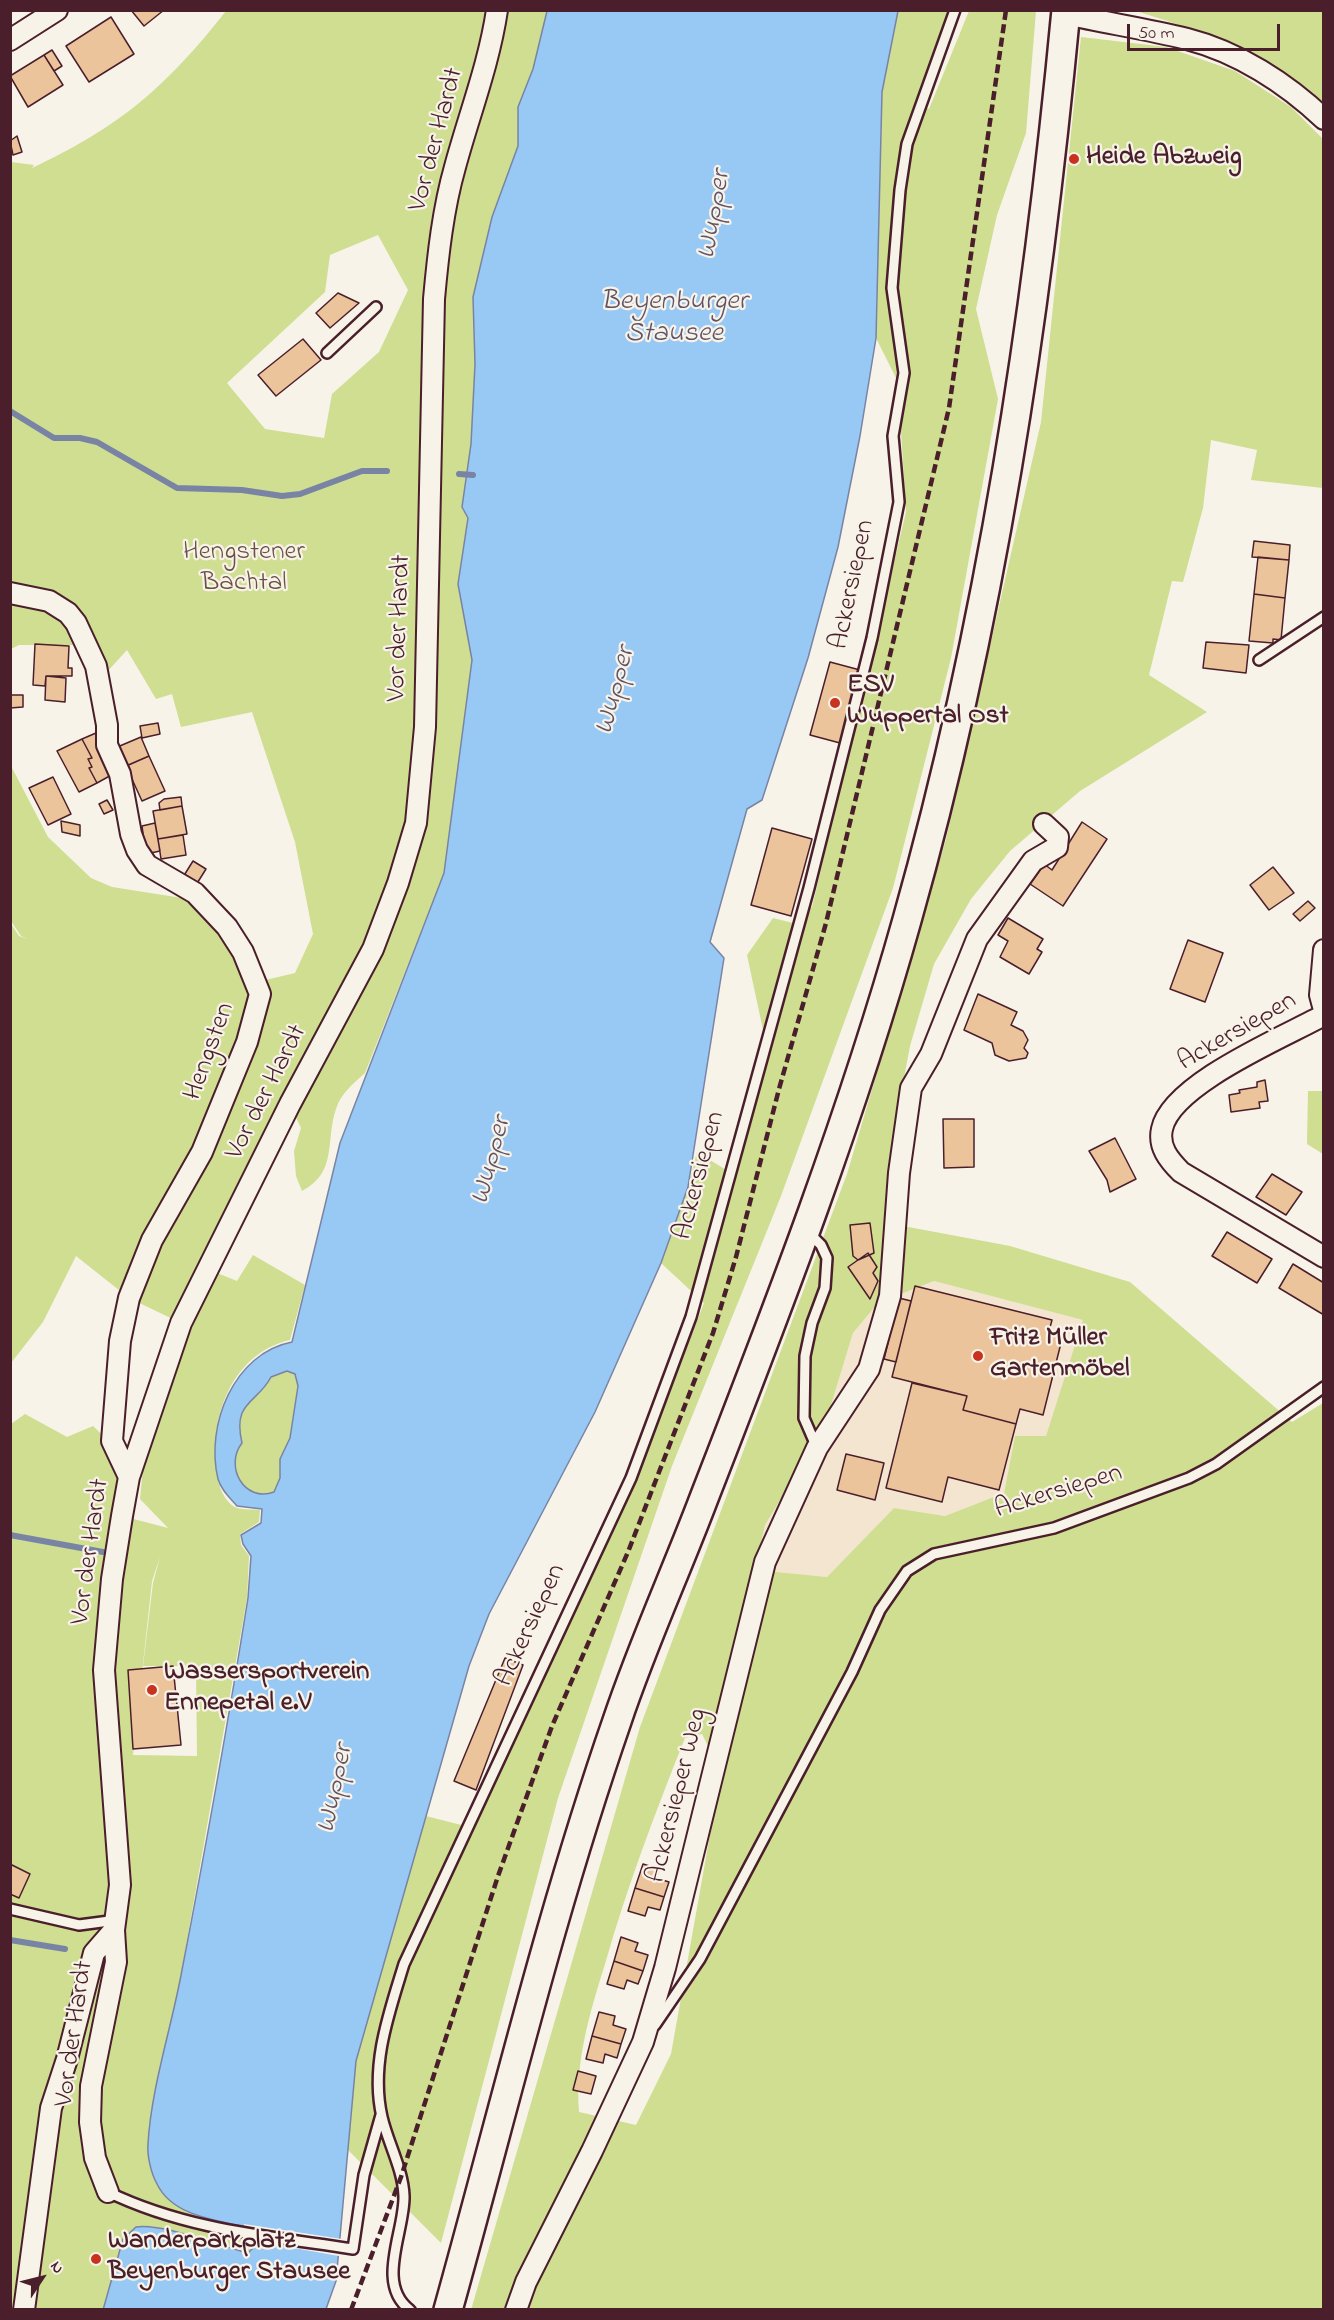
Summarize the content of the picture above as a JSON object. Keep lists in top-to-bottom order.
{
  "streets": {
    "street": [
      "Vor der Hardt",
      "Ackersiepen",
      "Hengsten",
      "Ackersieper Weg"
    ]
  },
  "crossings": [
    ["Vor der Hardt", "Hengsten"],
    ["Ackersiepen", "Ackersieper Weg"]
  ],
  "water": ["Wupper", "Beyenburger Stausee"],
  "parks": ["Hengstener Bachtal"],
  "places": [
    "Heide Abzweig",
    "ESV Wuppertal Ost",
    "Fritz Müller Gartenmöbel",
    "Wassersportverein Ennepetal e.V",
    "Wanderparkplatz Beyenburger Stausee"
  ],
  "scale_bar": "50 m",
  "north": "top right"
}
